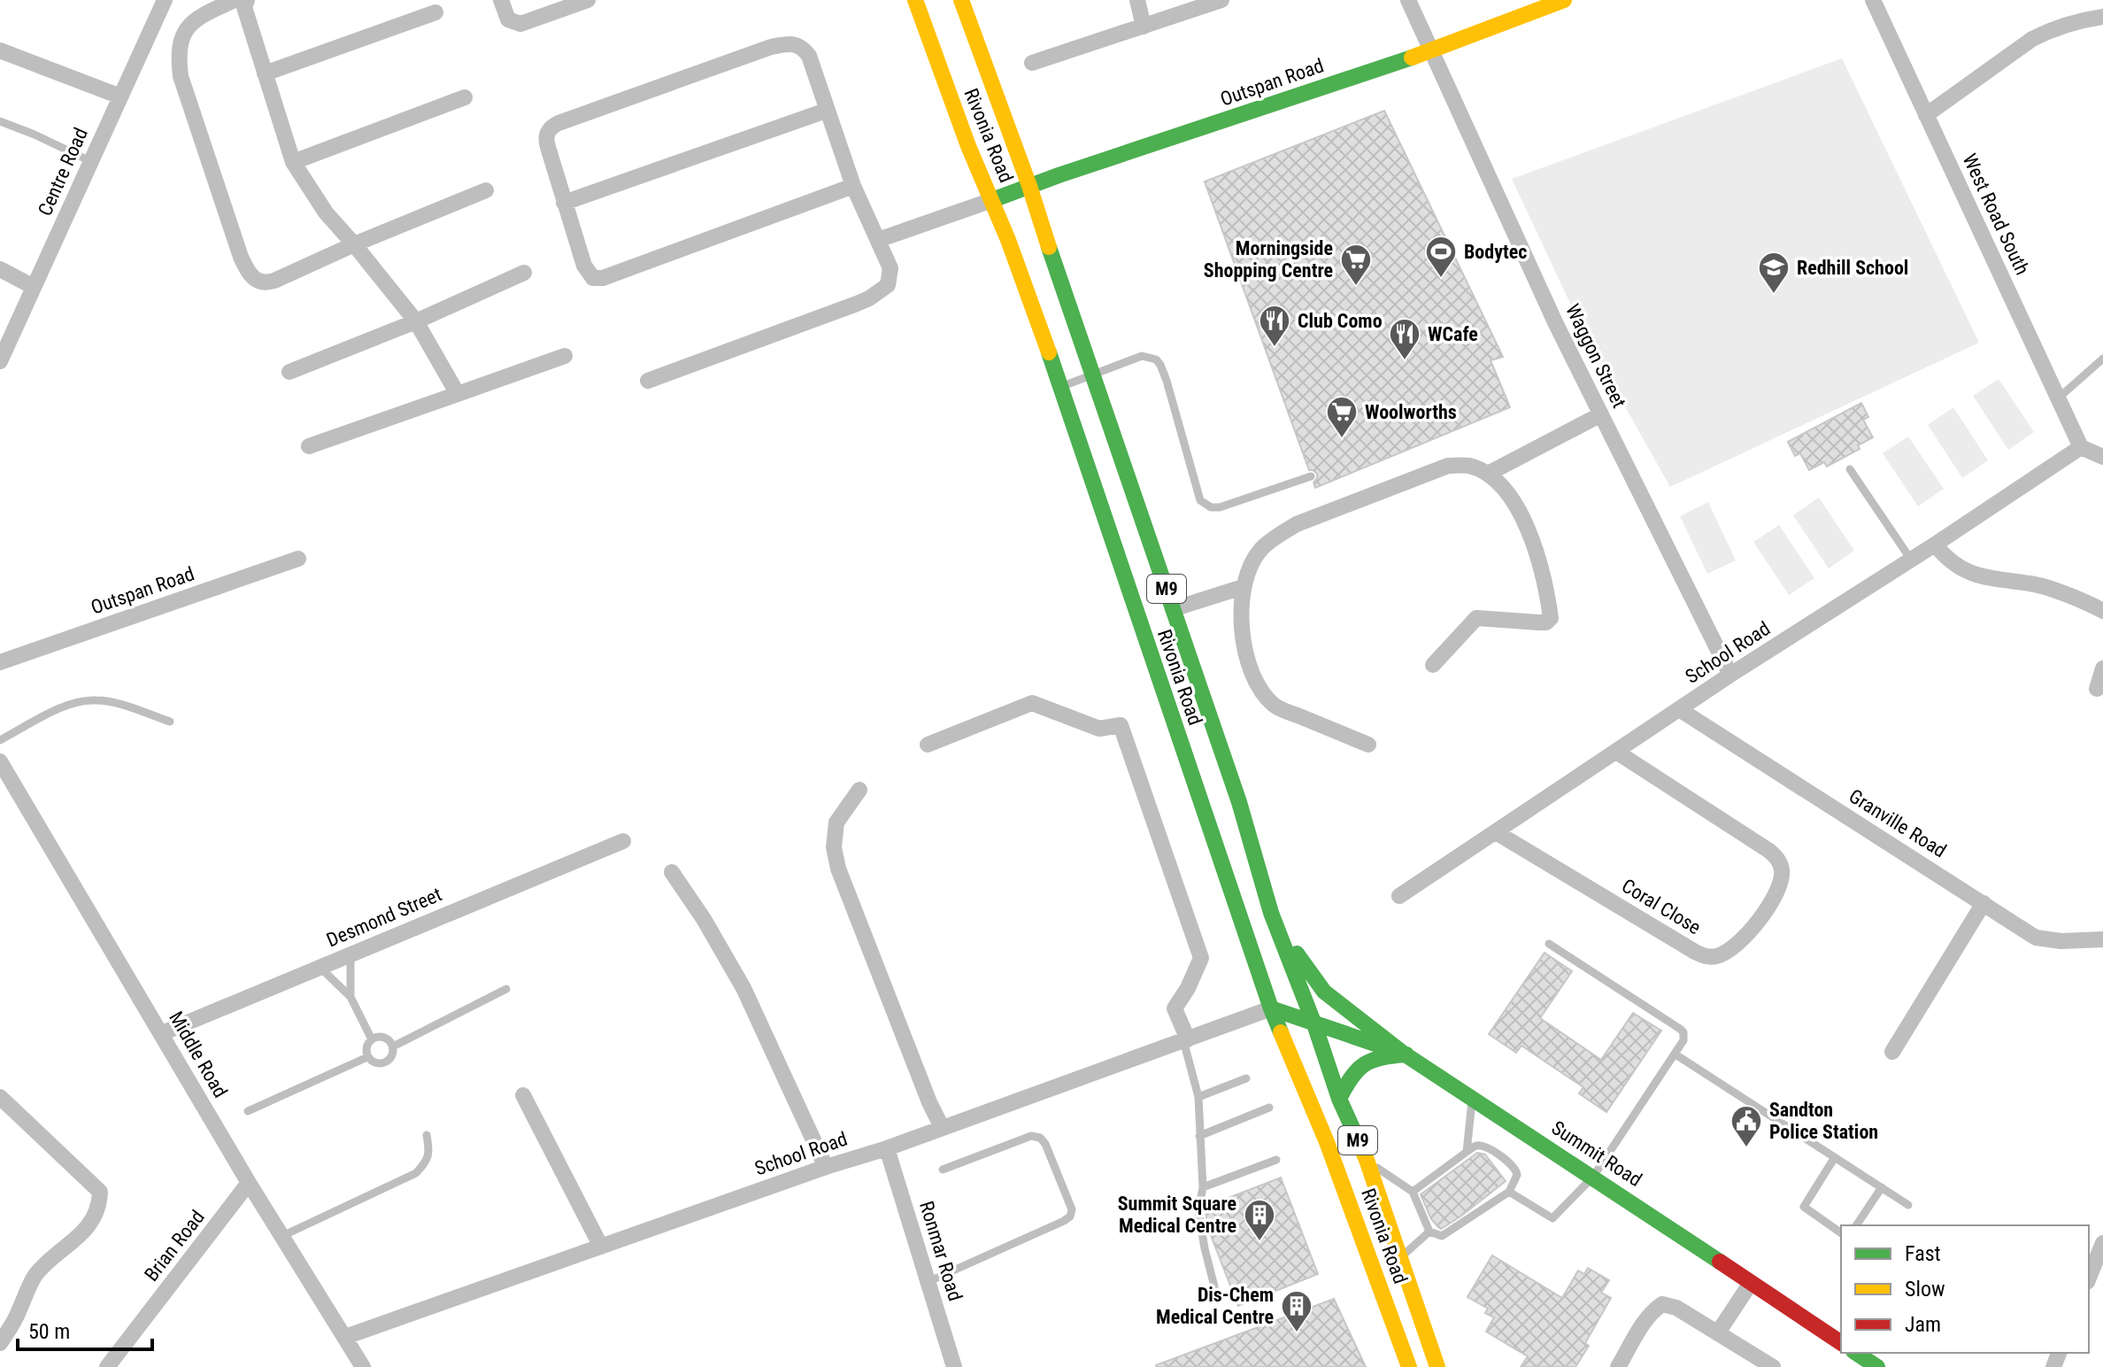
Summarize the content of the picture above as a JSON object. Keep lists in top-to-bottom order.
{
  "streets": {
    "main road": [
      "Outspan Road",
      "Rivonia Road",
      "M9",
      "Summit Road"
    ],
    "street": [
      "Centre Road",
      "West Road South",
      "Waggon Street",
      "School Road",
      "Granville Road",
      "Coral Close",
      "Desmond Street",
      "Middle Road",
      "Brian Road",
      "Ronmar Road"
    ]
  },
  "crossings": [
    ["Outspan Road", "Rivonia Road"],
    ["Outspan Road", "Waggon Street"],
    ["Rivonia Road", "School Road"],
    ["Rivonia Road", "Summit Road"],
    ["West Road South", "School Road"],
    ["Waggon Street", "School Road"],
    ["School Road", "Granville Road"],
    ["School Road", "Coral Close"],
    ["School Road", "Middle Road"],
    ["School Road", "Summit Road"],
    ["School Road", "Ronmar Road"],
    ["Desmond Street", "Middle Road"],
    ["Middle Road", "Brian Road"]
  ],
  "places": {
    "sports": ["Bodytec"],
    "supermarket": ["Morningside Shopping Centre", "Woolworths"],
    "school or university": ["Redhill School"],
    "restaurant": ["Club Como", "WCafe"],
    "public building": ["Sandton Police Station"],
    "building": ["Summit Square Medical Centre", "Dis-Chem Medical Centre"]
  },
  "legend": ["Fast", "Slow", "Jam"],
  "scale_bar": "50 m"
}
